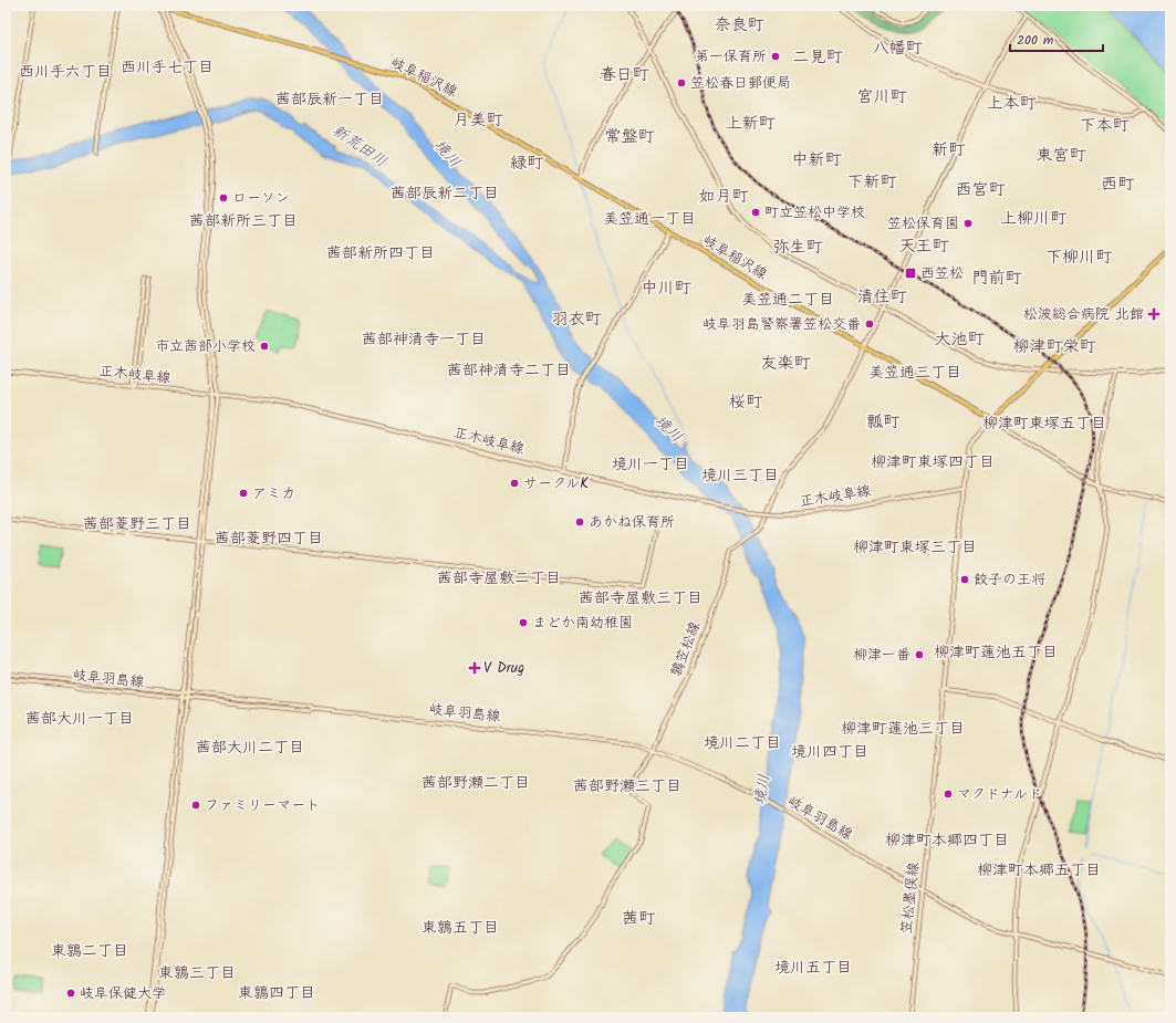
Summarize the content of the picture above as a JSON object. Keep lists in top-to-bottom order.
{
  "streets": {
    "main road": ["岐阜稲沢線"],
    "street": [
      "正木岐阜線",
      "鶉笠松線",
      "岐阜羽島線",
      "笠松墨俣線"
    ]
  },
  "crossings": [
    ["岐阜稲沢線", "鶉笠松線"],
    ["岐阜稲沢線", "笠松墨俣線"],
    ["正木岐阜線", "笠松墨俣線"],
    ["鶉笠松線", "岐阜羽島線"],
    ["岐阜羽島線", "笠松墨俣線"]
  ],
  "districts": [
    "奈良町",
    "八幡町",
    "二見町",
    "西川手七丁目",
    "西川手六丁目",
    "春日町",
    "宮川町",
    "茜部辰新一丁目",
    "上本町",
    "月美町",
    "上新町",
    "下本町",
    "常盤町",
    "新町",
    "東宮町",
    "中新町",
    "緑町",
    "下新町",
    "西町",
    "西宮町",
    "茜部辰新二丁目",
    "如月町",
    "美笠通一丁目",
    "上柳川町",
    "茜部新所三丁目",
    "天王町",
    "弥生町",
    "茜部新所四丁目",
    "下柳川町",
    "門前町",
    "中川町",
    "清住町",
    "美笠通二丁目",
    "羽衣町",
    "茜部神清寺一丁目",
    "大池町",
    "柳津町栄町",
    "友楽町",
    "茜部神清寺二丁目",
    "美笠通三丁目",
    "桜町",
    "瓢町",
    "柳津町東塚五丁目",
    "柳津町東塚四丁目",
    "境川一丁目",
    "境川三丁目",
    "茜部菱野三丁目",
    "茜部菱野四丁目",
    "柳津町東塚三丁目",
    "茜部寺屋敷二丁目",
    "茜部寺屋敷三丁目",
    "柳津町蓮池五丁目",
    "茜部大川一丁目",
    "柳津町蓮池三丁目",
    "境川二丁目",
    "茜部大川二丁目",
    "境川四丁目",
    "茜部野瀬二丁目",
    "茜部野瀬三丁目",
    "柳津町本郷四丁目",
    "柳津町本郷五丁目",
    "茜町",
    "東鶉五丁目",
    "東鶉二丁目",
    "境川五丁目",
    "東鶉三丁目",
    "東鶉四丁目"
  ],
  "water": ["新荒田川", "境川"],
  "places": {
    "other": [
      "第一保育所",
      "笠松春日郵便局",
      "ローソン",
      "町立笠松中学校",
      "笠松保育園",
      "岐阜羽島警察署笠松交番",
      "市立茜部小学校",
      "サークルK",
      "アミカ",
      "あかね保育所",
      "餃子の王将",
      "まどか南幼稚園",
      "柳津一番",
      "マクドナルド",
      "ファミリーマート",
      "岐阜保健大学"
    ],
    "transit": ["西笠松"],
    "health": ["松波総合病院 北館", "V Drug"]
  },
  "scale_bar": "200 m"
}
